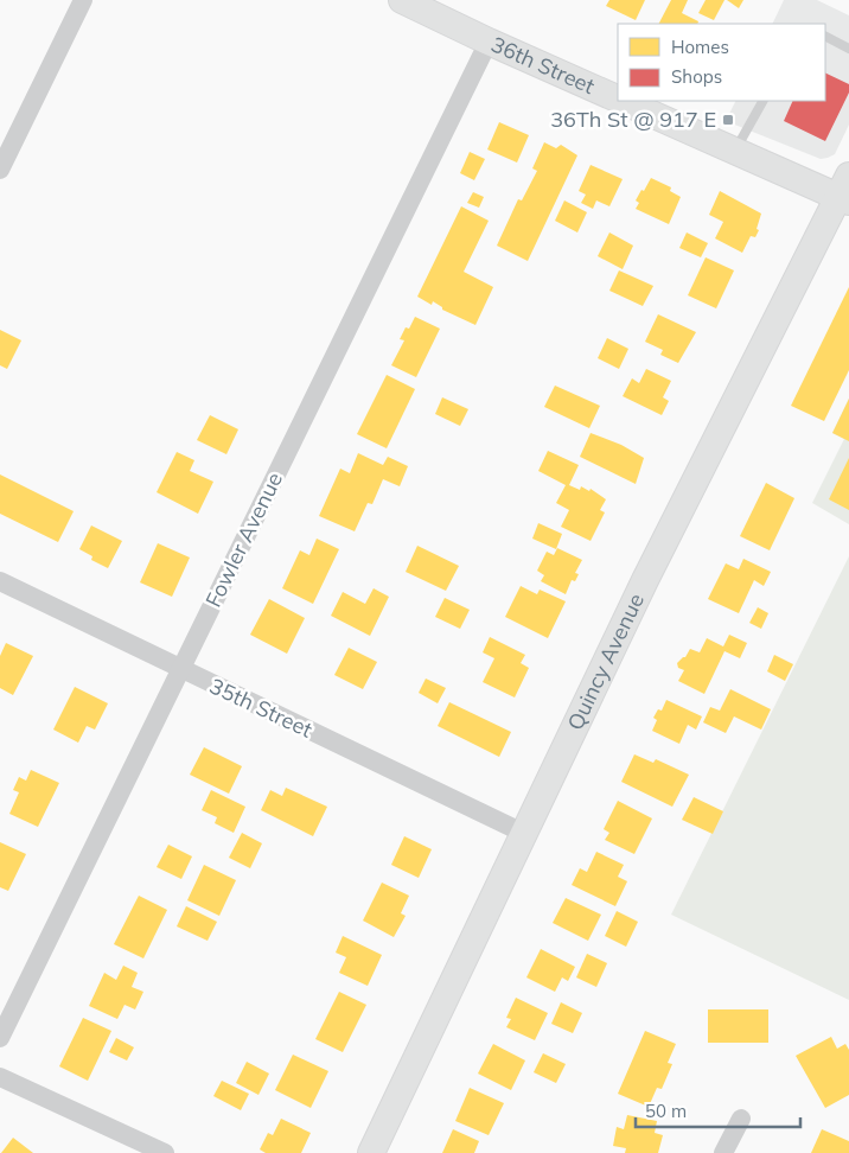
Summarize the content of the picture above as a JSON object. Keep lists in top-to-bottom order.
{
  "streets": {
    "street": [
      "36th Street",
      "Fowler Avenue",
      "Quincy Avenue",
      "35th Street"
    ]
  },
  "crossings": [
    ["36th Street", "Fowler Avenue"],
    ["36th Street", "Quincy Avenue"],
    ["Fowler Avenue", "35th Street"],
    ["Quincy Avenue", "35th Street"]
  ],
  "places": {
    "transit": ["36Th St @ 917 E"]
  },
  "legend": ["Homes", "Shops"],
  "scale_bar": "50 m"
}
